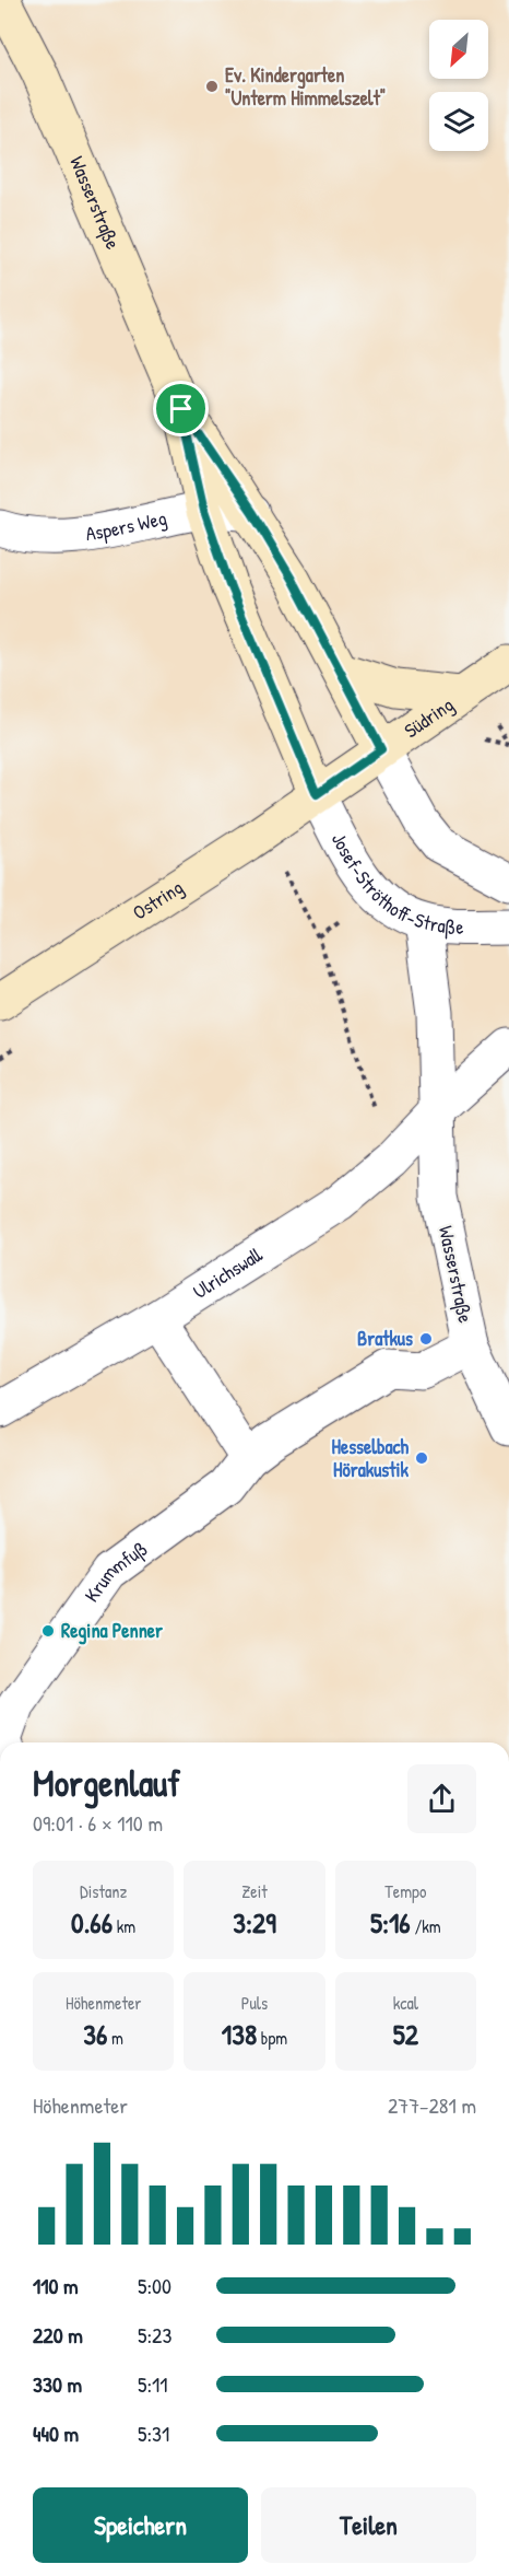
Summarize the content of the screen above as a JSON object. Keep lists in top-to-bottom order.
{
  "streets": {
    "main road": ["Wasserstraße", "Südring", "Ostring"],
    "street": [
      "Aspers Weg",
      "Josef-Ströthoff-Straße",
      "Ulrichswall",
      "Krummfuß"
    ]
  },
  "crossings": [
    ["Wasserstraße", "Aspers Weg"],
    ["Wasserstraße", "Südring"],
    ["Wasserstraße", "Josef-Ströthoff-Straße"],
    ["Wasserstraße", "Ostring"],
    ["Wasserstraße", "Ulrichswall"],
    ["Wasserstraße", "Krummfuß"],
    ["Südring", "Josef-Ströthoff-Straße"],
    ["Südring", "Ostring"],
    ["Josef-Ströthoff-Straße", "Ostring"]
  ],
  "places": [
    "Ev. Kindergarten \"Unterm Himmelszelt\"",
    "Bratkus",
    "Hesselbach Hörakustik",
    "Regina Penner"
  ],
  "north": "bottom left",
  "page": {
    "heading": ["Morgenlauf", "09:01 · 6 × 110 m"],
    "stats": [
      ["Distanz", "0.66 km"],
      ["Zeit", "3:29"],
      ["Tempo", "5:16 /km"],
      ["Höhenmeter", "36 m"],
      ["Puls", "138 bpm"],
      ["kcal", "52"]
    ],
    "chart": ["Höhenmeter", "277–281 m"],
    "list": [
      {
        "name": "110 m",
        "note": "5:00"
      },
      {
        "name": "220 m",
        "note": "5:23"
      },
      {
        "name": "330 m",
        "note": "5:11"
      },
      {
        "name": "440 m",
        "note": "5:31"
      }
    ],
    "buttons": ["Speichern", "Teilen"]
  }
}
